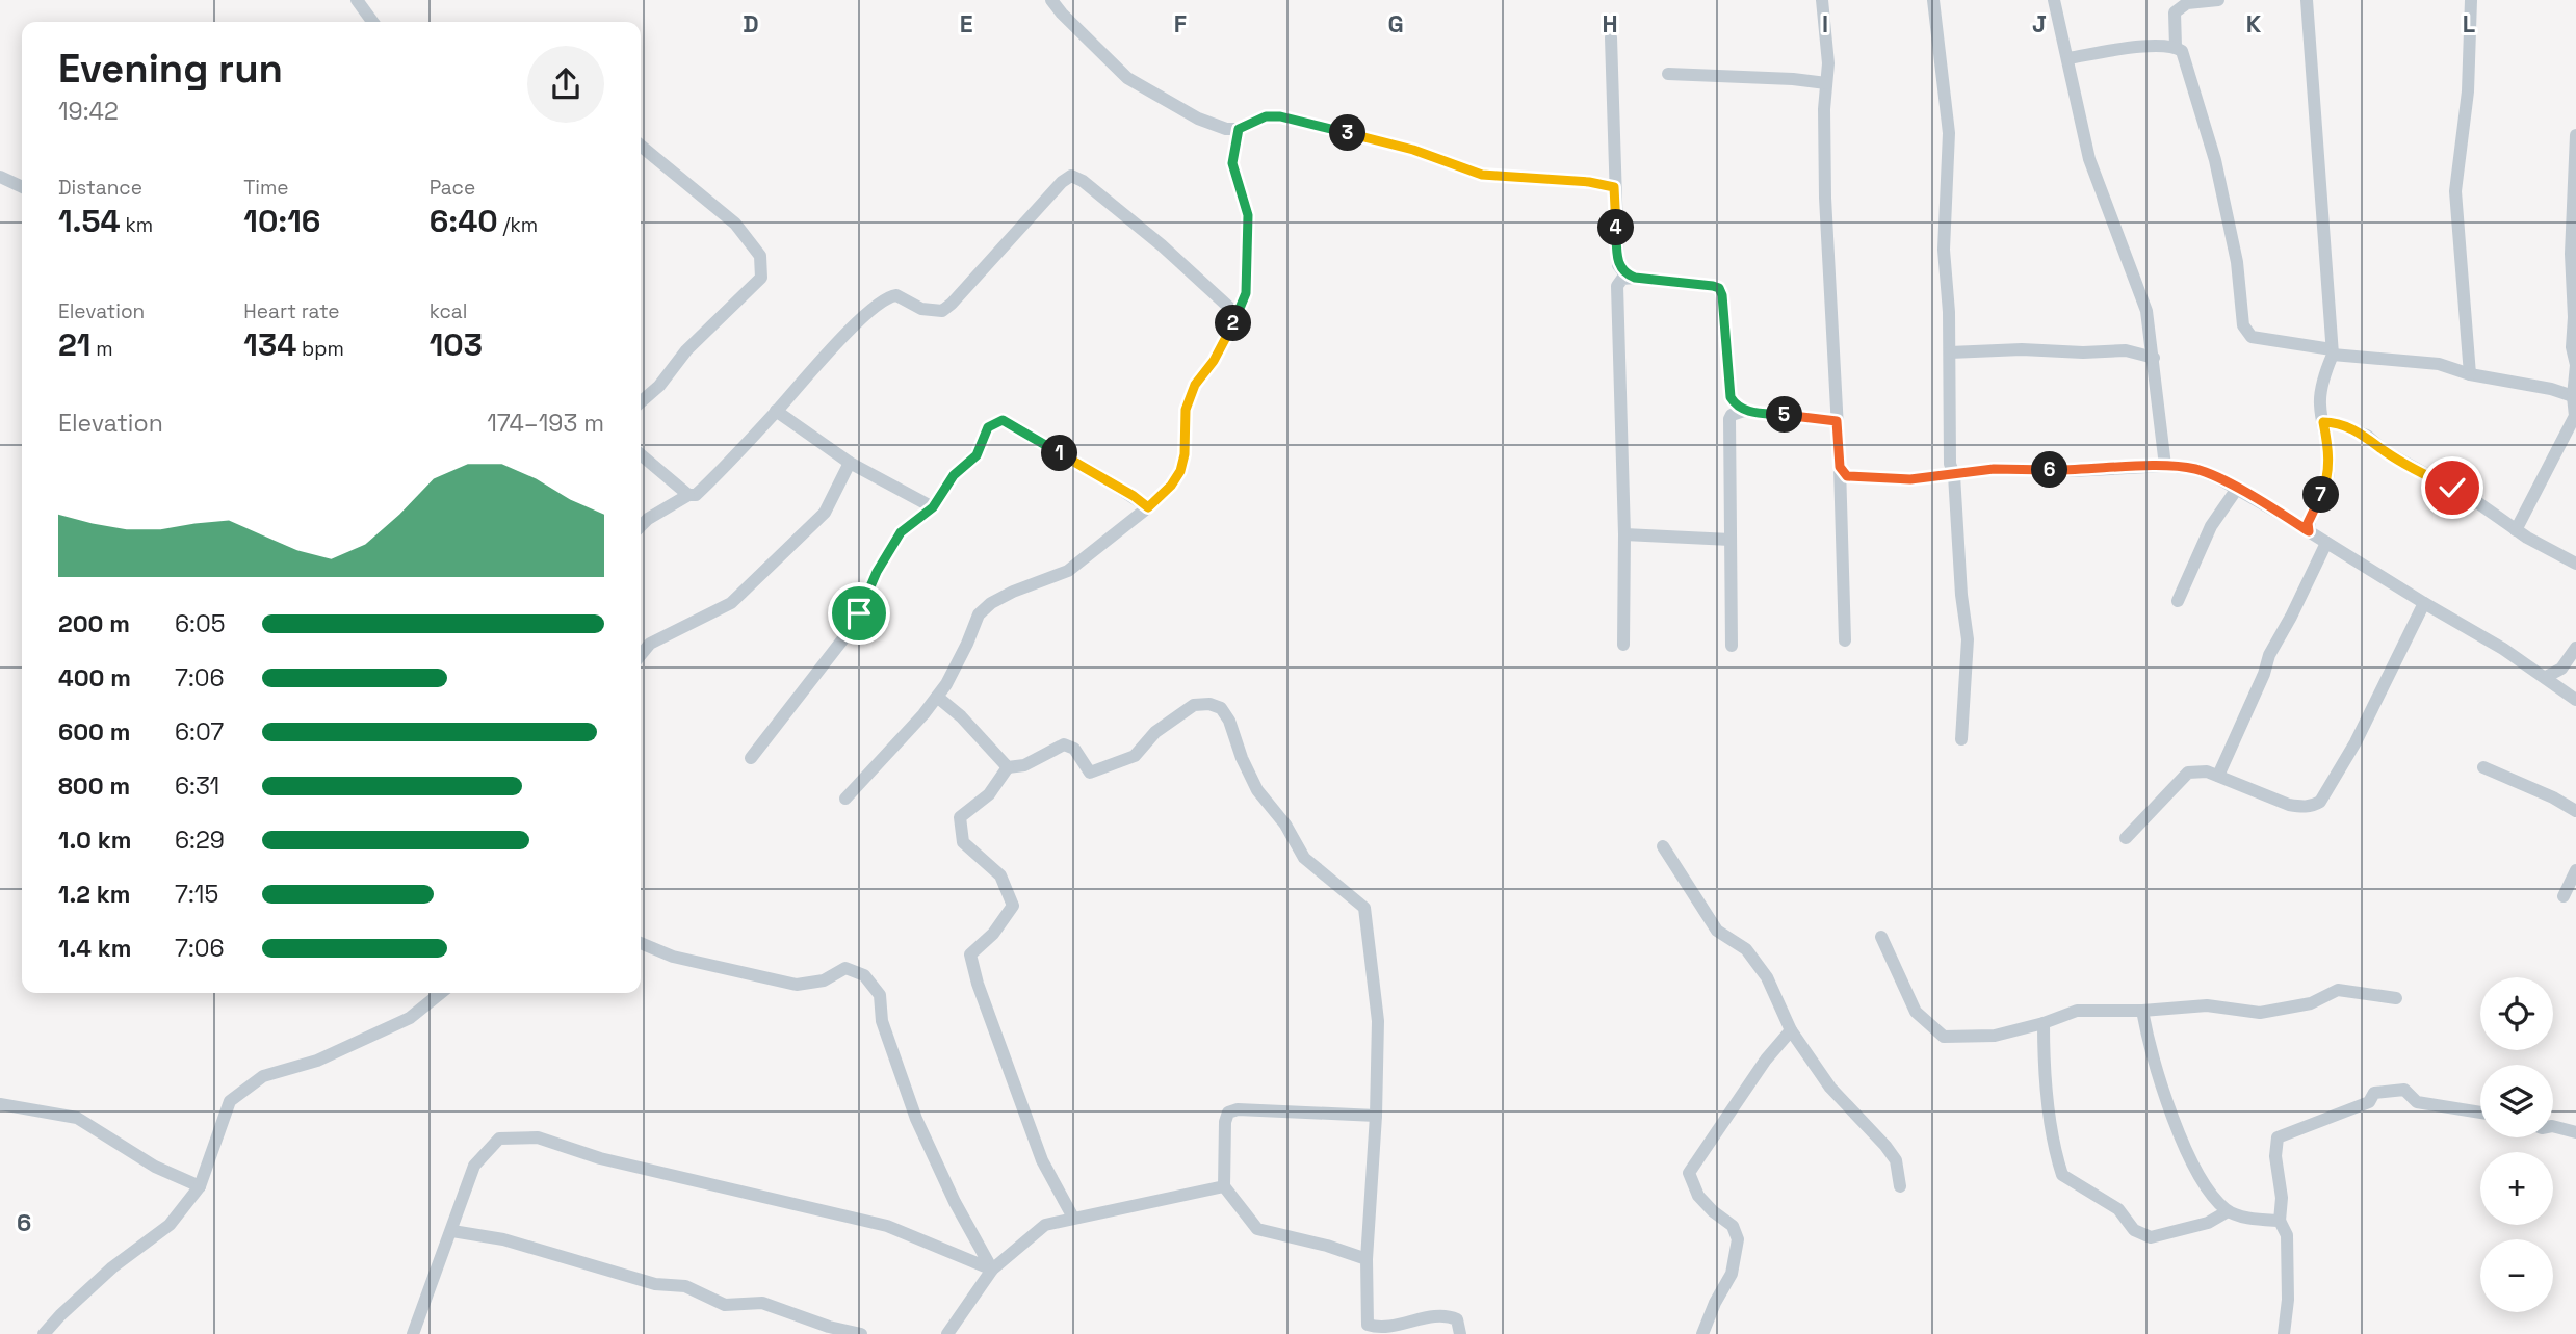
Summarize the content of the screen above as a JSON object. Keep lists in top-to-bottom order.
{
  "page": {
    "heading": ["Evening run", "19:42"],
    "pins": [
      "3",
      "4",
      "2",
      "5",
      "1",
      "6",
      "7"
    ],
    "stats": [
      ["Distance", "1.54 km"],
      ["Time", "10:16"],
      ["Pace", "6:40 /km"],
      ["Elevation", "21 m"],
      ["Heart rate", "134 bpm"],
      ["kcal", "103"]
    ],
    "chart": ["Elevation", "174–193 m"],
    "list": [
      {
        "name": "200 m",
        "note": "6:05"
      },
      {
        "name": "400 m",
        "note": "7:06"
      },
      {
        "name": "600 m",
        "note": "6:07"
      },
      {
        "name": "800 m",
        "note": "6:31"
      },
      {
        "name": "1.0 km",
        "note": "6:29"
      },
      {
        "name": "1.2 km",
        "note": "7:15"
      },
      {
        "name": "1.4 km",
        "note": "7:06"
      }
    ],
    "map_buttons": ["+", "−"]
  },
  "grid": {
    "columns": [
      "D",
      "E",
      "F",
      "G",
      "H",
      "I",
      "J",
      "K",
      "L"
    ],
    "rows": ["6"]
  }
}
